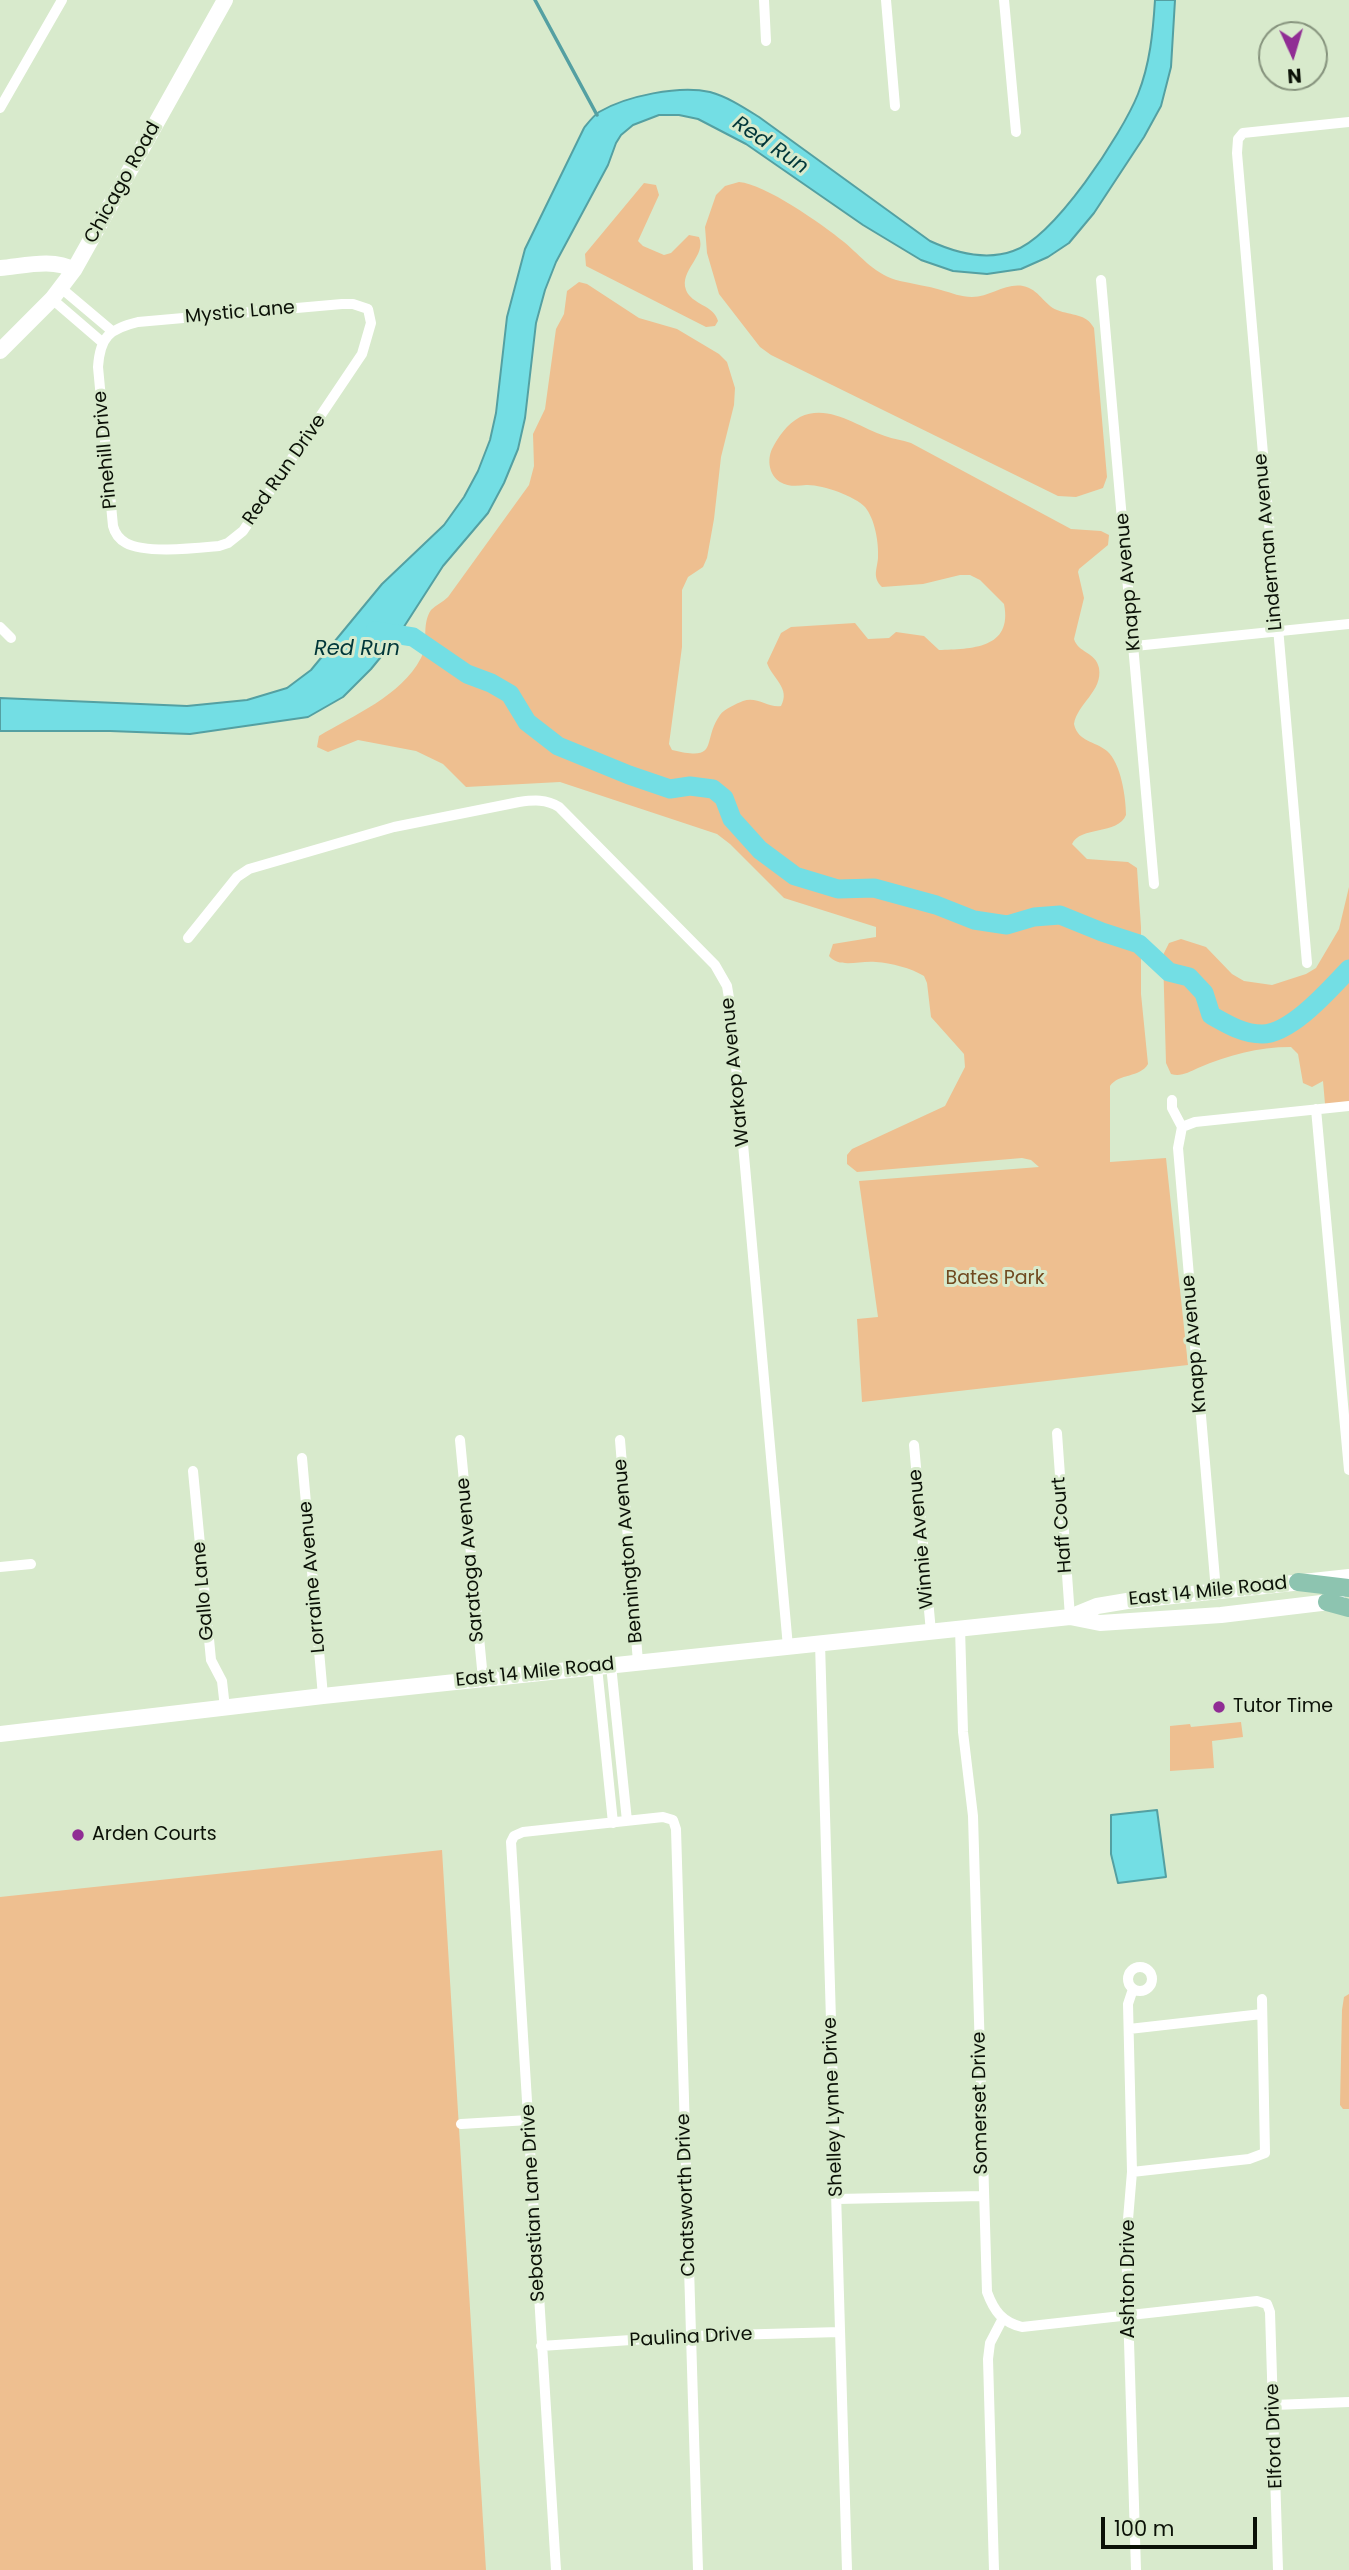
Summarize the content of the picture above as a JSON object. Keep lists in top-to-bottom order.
{
  "streets": {
    "main road": ["Chicago Road", "East 14 Mile Road"],
    "street": [
      "Mystic Lane",
      "Pinehill Drive",
      "Red Run Drive",
      "Linderman Avenue",
      "Knapp Avenue",
      "Warkop Avenue",
      "Haff Court",
      "Winnie Avenue",
      "Bennington Avenue",
      "Saratoga Avenue",
      "Lorraine Avenue",
      "Gallo Lane",
      "Somerset Drive",
      "Shelley Lynne Drive",
      "Chatsworth Drive",
      "Sebastian Lane Drive",
      "Ashton Drive",
      "Paulina Drive",
      "Elford Drive"
    ]
  },
  "crossings": [
    ["Mystic Lane", "Red Run Drive"],
    ["Pinehill Drive", "Red Run Drive"],
    ["Knapp Avenue", "East 14 Mile Road"],
    ["Warkop Avenue", "East 14 Mile Road"],
    ["Haff Court", "East 14 Mile Road"],
    ["Winnie Avenue", "East 14 Mile Road"],
    ["Bennington Avenue", "East 14 Mile Road"],
    ["Saratoga Avenue", "East 14 Mile Road"],
    ["Lorraine Avenue", "East 14 Mile Road"],
    ["Gallo Lane", "East 14 Mile Road"],
    ["East 14 Mile Road", "Somerset Drive"],
    ["East 14 Mile Road", "Shelley Lynne Drive"],
    ["Shelley Lynne Drive", "Paulina Drive"],
    ["Chatsworth Drive", "Paulina Drive"],
    ["Sebastian Lane Drive", "Paulina Drive"],
    ["Ashton Drive", "Elford Drive"]
  ],
  "water": ["Red Run"],
  "parks": ["Bates Park"],
  "places": ["Tutor Time", "Arden Courts"],
  "scale_bar": "100 m",
  "north": "bottom"
}
